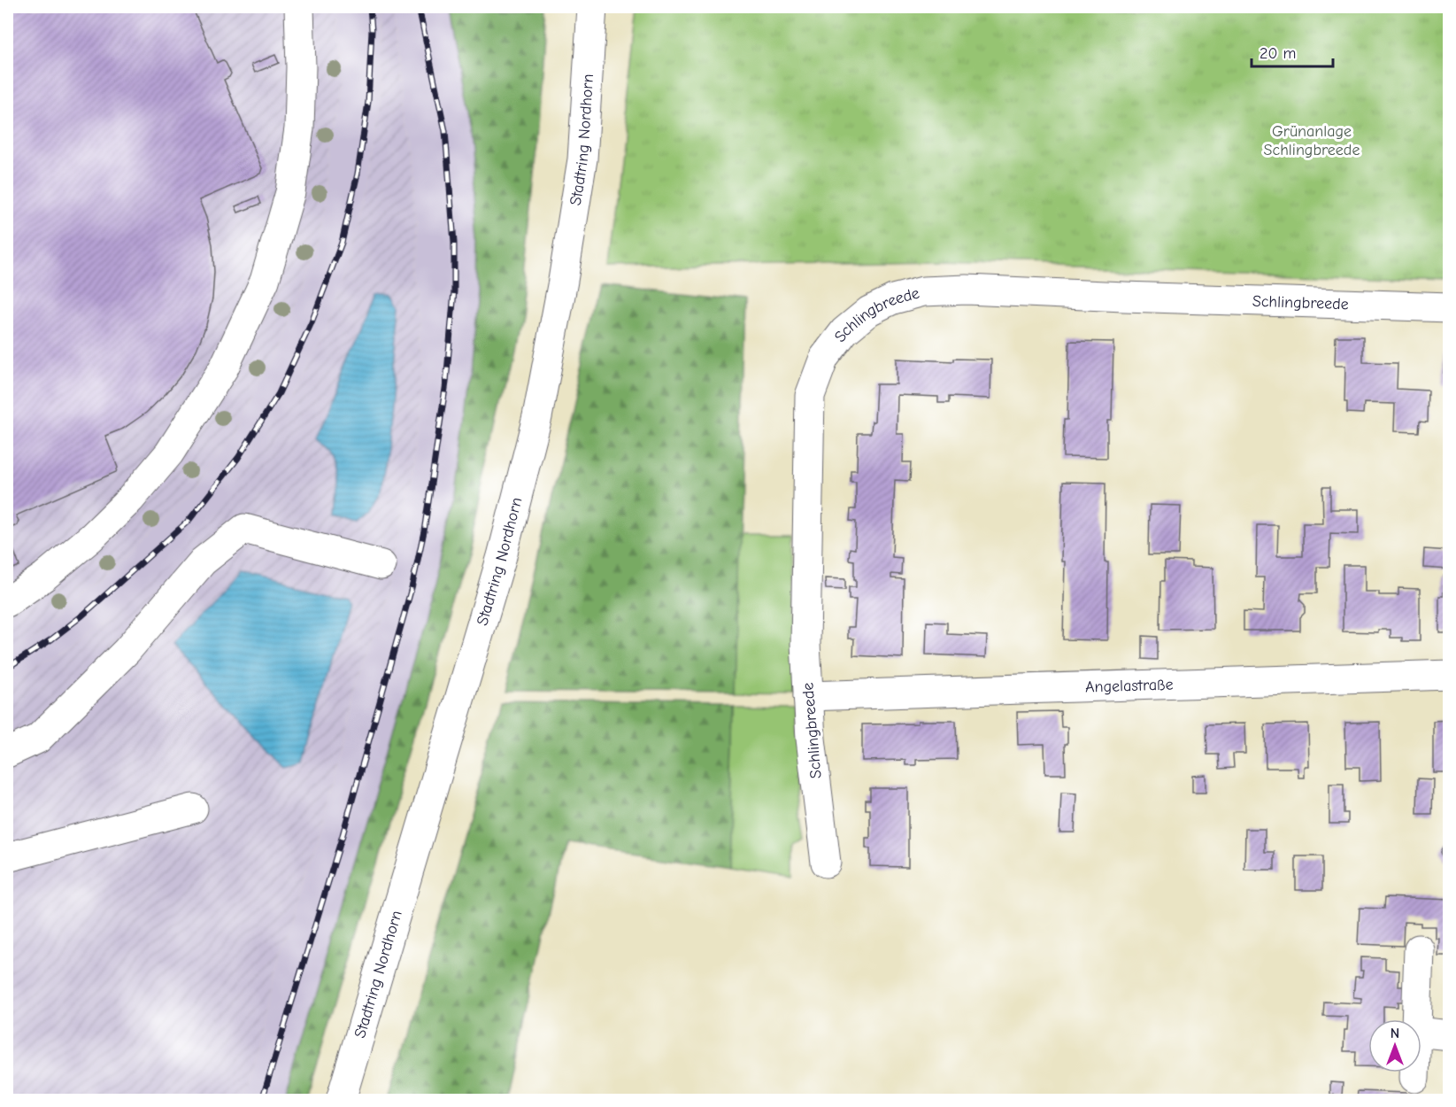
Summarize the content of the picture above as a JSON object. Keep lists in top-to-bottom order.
{
  "streets": {
    "street": ["Stadtring Nordhorn", "Schlingbreede", "Angelastraße"]
  },
  "crossings": [
    ["Schlingbreede", "Angelastraße"]
  ],
  "parks": ["Grünanlage Schlingbreede"],
  "scale_bar": "20 m",
  "north": "top"
}
